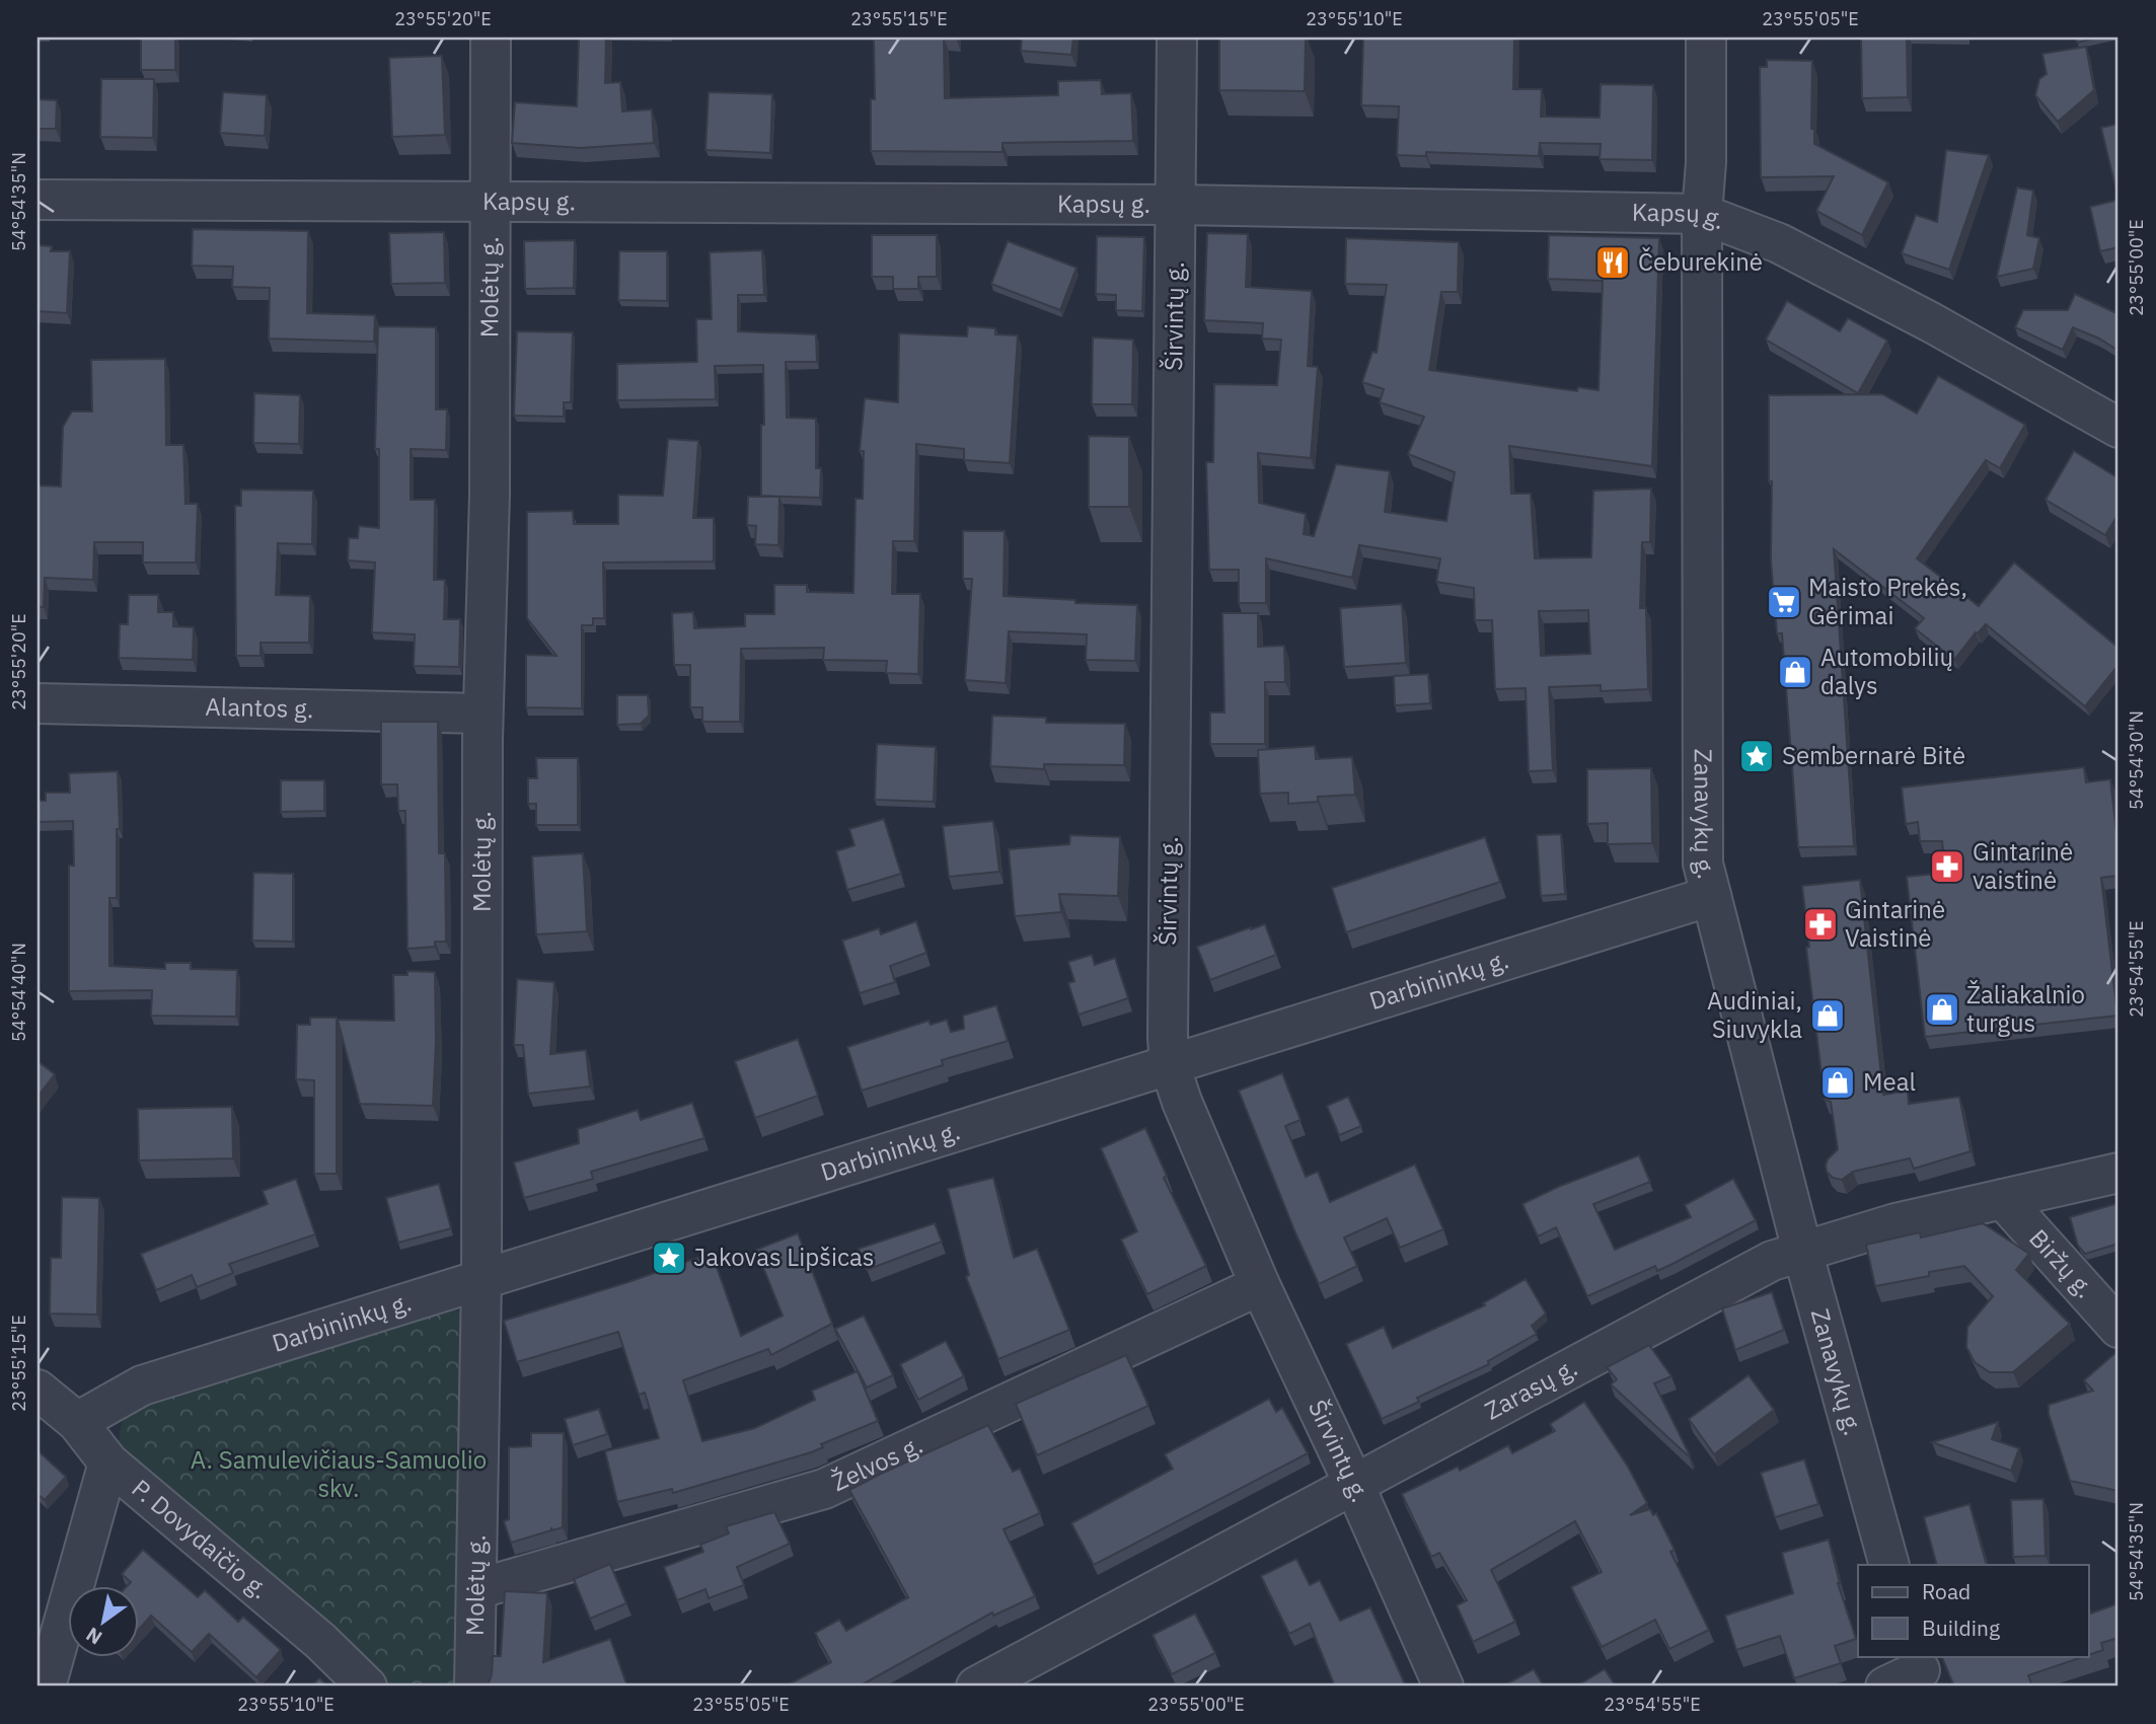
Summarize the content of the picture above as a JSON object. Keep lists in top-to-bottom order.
{
  "streets": {
    "street": [
      "Kapsų g.",
      "Molėtų g.",
      "Širvintų g.",
      "Alantos g.",
      "Zanavykų g.",
      "Darbininkų g.",
      "Biržų g.",
      "Zarasų g.",
      "Želvos g.",
      "P. Dovydaičio g."
    ]
  },
  "crossings": [
    ["Kapsų g.", "Molėtų g."],
    ["Kapsų g.", "Širvintų g."],
    ["Kapsų g.", "Zanavykų g."],
    ["Molėtų g.", "Alantos g."],
    ["Molėtų g.", "Darbininkų g."],
    ["Molėtų g.", "Želvos g."],
    ["Širvintų g.", "Darbininkų g."],
    ["Širvintų g.", "Zarasų g."],
    ["Širvintų g.", "Želvos g."],
    ["Zanavykų g.", "Darbininkų g."],
    ["Zanavykų g.", "Zarasų g."],
    ["Darbininkų g.", "P. Dovydaičio g."],
    ["Biržų g.", "Zarasų g."]
  ],
  "parks": ["A. Samulevičiaus-Samuolio skv."],
  "places": {
    "restaurant": ["Čeburekinė"],
    "supermarket": ["Maisto Prekės, Gėrimai"],
    "shop": [
      "Automobilių dalys",
      "Žaliakalnio turgus",
      "Audiniai, Siuvykla",
      "Meal"
    ],
    "place": ["Sembernarė Bitė", "Jakovas Lipšicas"],
    "pharmacy": ["Gintarinė vaistinė", "Gintarinė Vaistinė"]
  },
  "legend": ["Road", "Building"],
  "north": "bottom left",
  "coordinates": [
    "23°55'20\"E",
    "23°55'15\"E",
    "23°55'10\"E",
    "23°55'05\"E",
    "54°54'35\"N",
    "23°55'00\"E",
    "54°54'30\"N",
    "23°54'55\"E",
    "54°54'40\"N"
  ]
}
